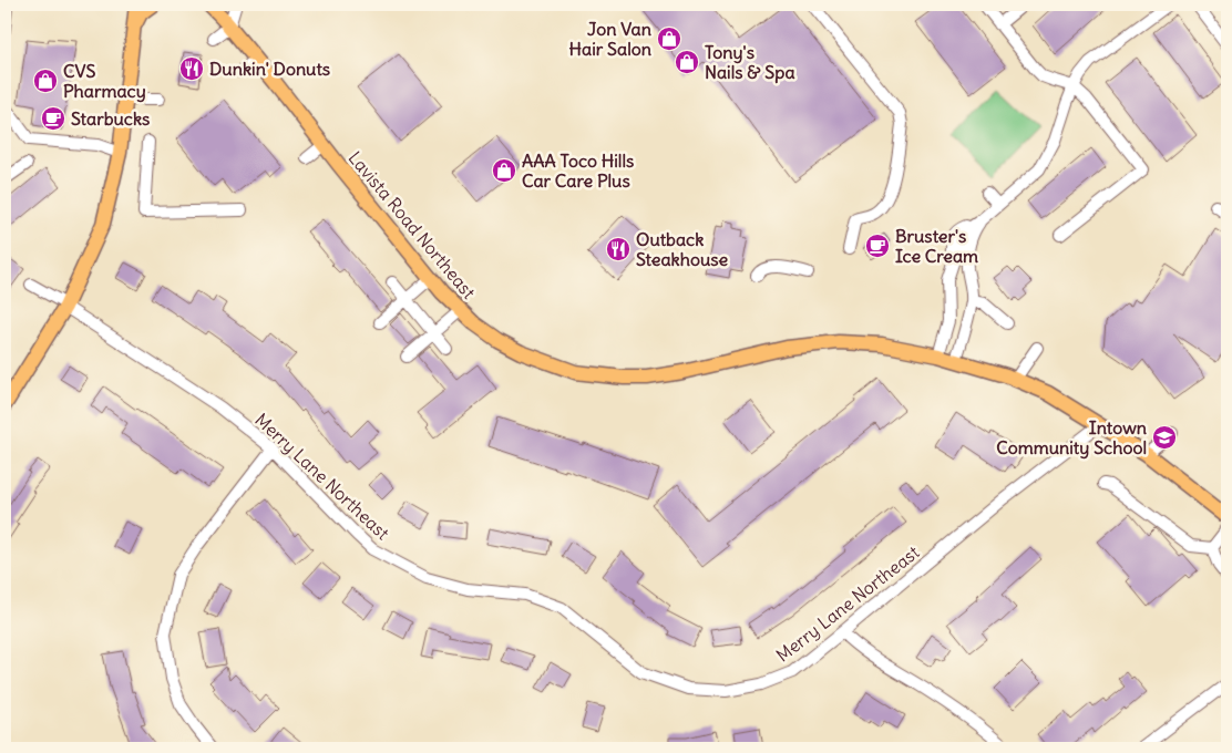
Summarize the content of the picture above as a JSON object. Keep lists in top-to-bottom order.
{
  "streets": {
    "main road": ["Lavista Road Northeast"],
    "street": ["Merry Lane Northeast"]
  },
  "crossings": [
    ["Lavista Road Northeast", "Merry Lane Northeast"]
  ],
  "places": {
    "shop": [
      "Jon Van Hair Salon",
      "Tony's Nails & Spa",
      "CVS Pharmacy",
      "AAA Toco Hills Car Care Plus"
    ],
    "restaurant": ["Dunkin' Donuts", "Outback Steakhouse"],
    "cafe": ["Starbucks", "Bruster's Ice Cream"],
    "school or university": ["Intown Community School"]
  }
}
